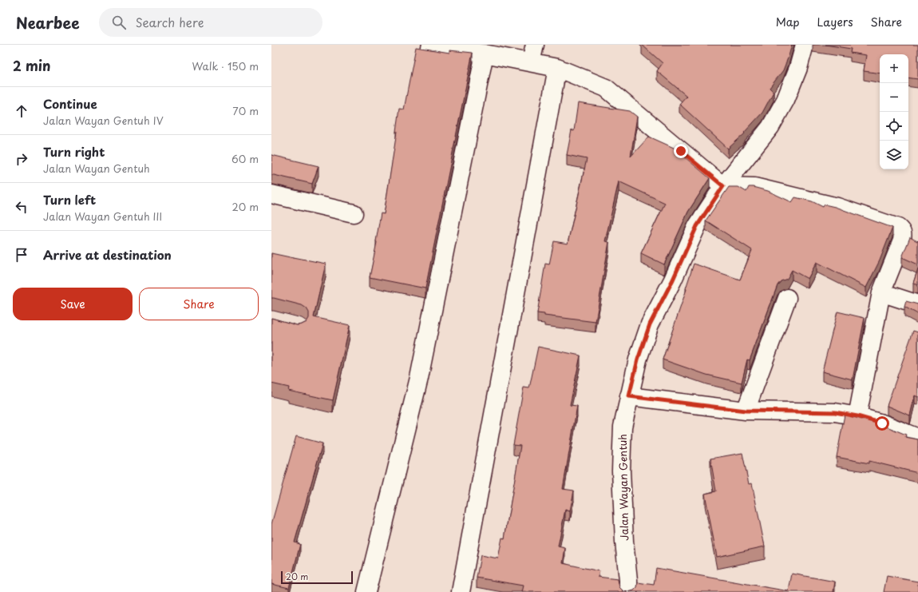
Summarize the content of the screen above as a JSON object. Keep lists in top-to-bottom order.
{
  "streets": {
    "street": ["Jalan Wayan Gentuh"]
  },
  "scale_bar": "20 m",
  "page": {
    "header": "Nearbee",
    "search": "Search here",
    "nav": ["Map", "Layers", "Share"],
    "heading": ["2 min", "Walk · 150 m"],
    "map_buttons": ["+", "−"],
    "list": [
      ["Continue", "Jalan Wayan Gentuh IV", "70 m"],
      ["Turn right", "Jalan Wayan Gentuh", "60 m"],
      ["Turn left", "Jalan Wayan Gentuh III", "20 m"],
      "Arrive at destination"
    ],
    "buttons": ["Save", "Share"],
    "scale": "20 m"
  }
}
